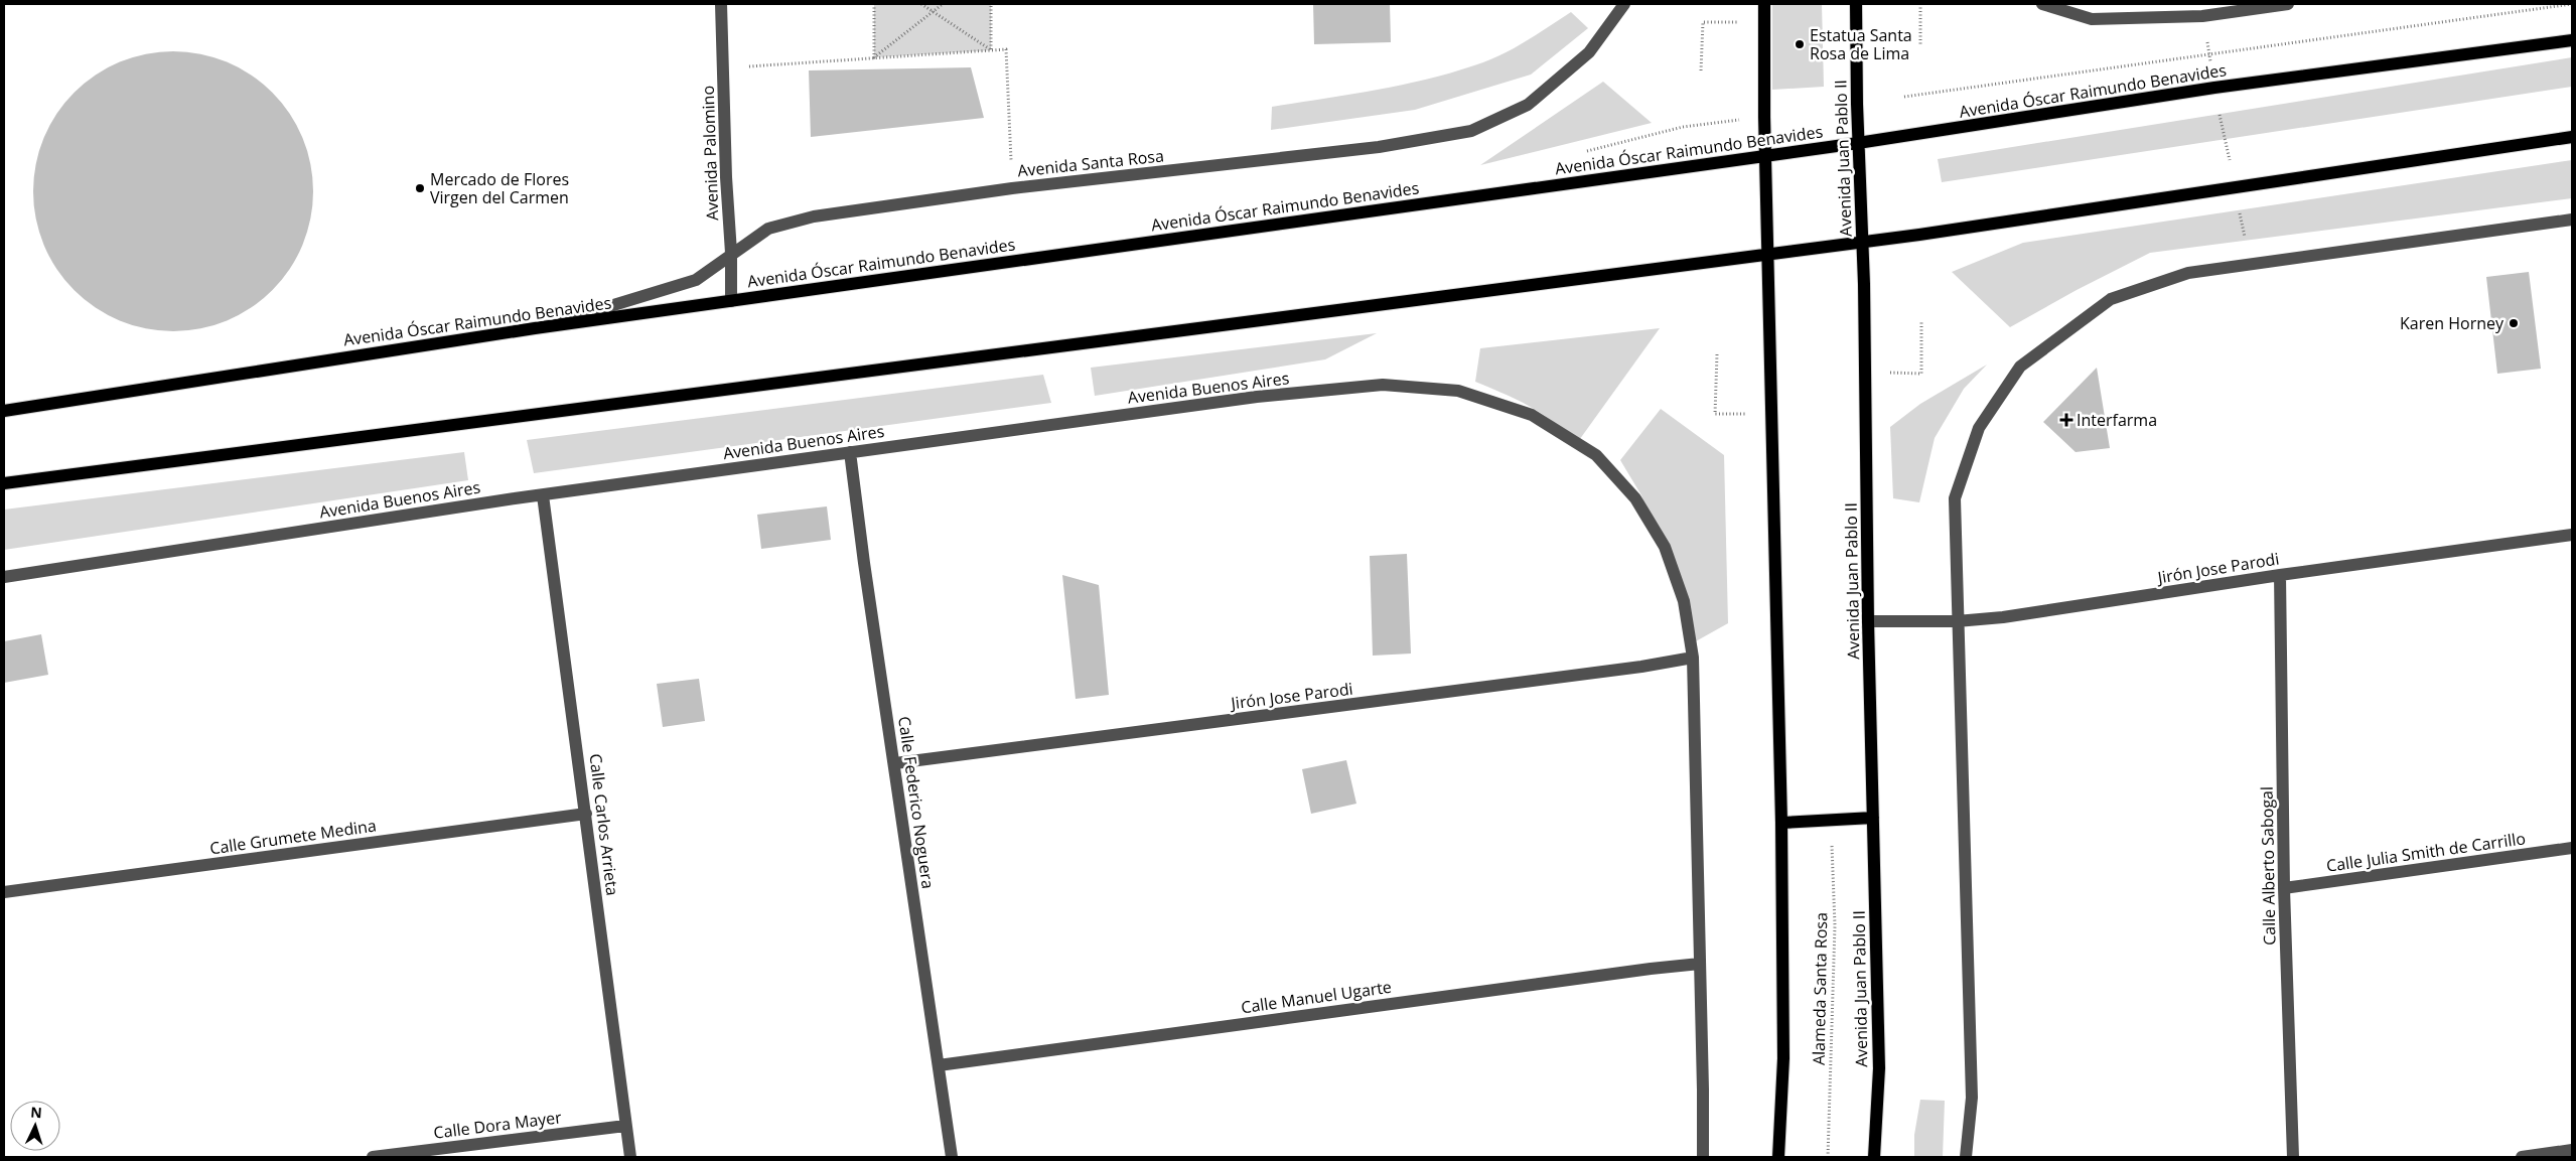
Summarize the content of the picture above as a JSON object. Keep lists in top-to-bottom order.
{
  "streets": {
    "main road": ["Avenida Óscar Raimundo Benavides", "Avenida Juan Pablo II"],
    "street": [
      "Avenida Palomino",
      "Avenida Santa Rosa",
      "Avenida Buenos Aires",
      "Jirón Jose Parodi",
      "Calle Federico Noguera",
      "Calle Carlos Arrieta",
      "Calle Grumete Medina",
      "Calle Julia Smith de Carrillo",
      "Calle Alberto Sabogal",
      "Calle Manuel Ugarte",
      "Calle Dora Mayer"
    ],
    "path": ["Alameda Santa Rosa"]
  },
  "crossings": [
    ["Avenida Óscar Raimundo Benavides", "Avenida Palomino"],
    ["Avenida Óscar Raimundo Benavides", "Avenida Juan Pablo II"],
    ["Avenida Óscar Raimundo Benavides", "Avenida Santa Rosa"],
    ["Avenida Palomino", "Avenida Santa Rosa"],
    ["Avenida Juan Pablo II", "Jirón Jose Parodi"],
    ["Avenida Buenos Aires", "Jirón Jose Parodi"],
    ["Avenida Buenos Aires", "Calle Federico Noguera"],
    ["Avenida Buenos Aires", "Calle Carlos Arrieta"],
    ["Jirón Jose Parodi", "Calle Federico Noguera"],
    ["Jirón Jose Parodi", "Calle Alberto Sabogal"],
    ["Calle Federico Noguera", "Calle Manuel Ugarte"],
    ["Calle Carlos Arrieta", "Calle Grumete Medina"],
    ["Calle Carlos Arrieta", "Calle Dora Mayer"],
    ["Calle Julia Smith de Carrillo", "Calle Alberto Sabogal"]
  ],
  "places": {
    "other": ["Estatua Santa Rosa de Lima", "Mercado de Flores Virgen del Carmen", "Karen Horney"],
    "health": ["Interfarma"]
  },
  "north": "top"
}
